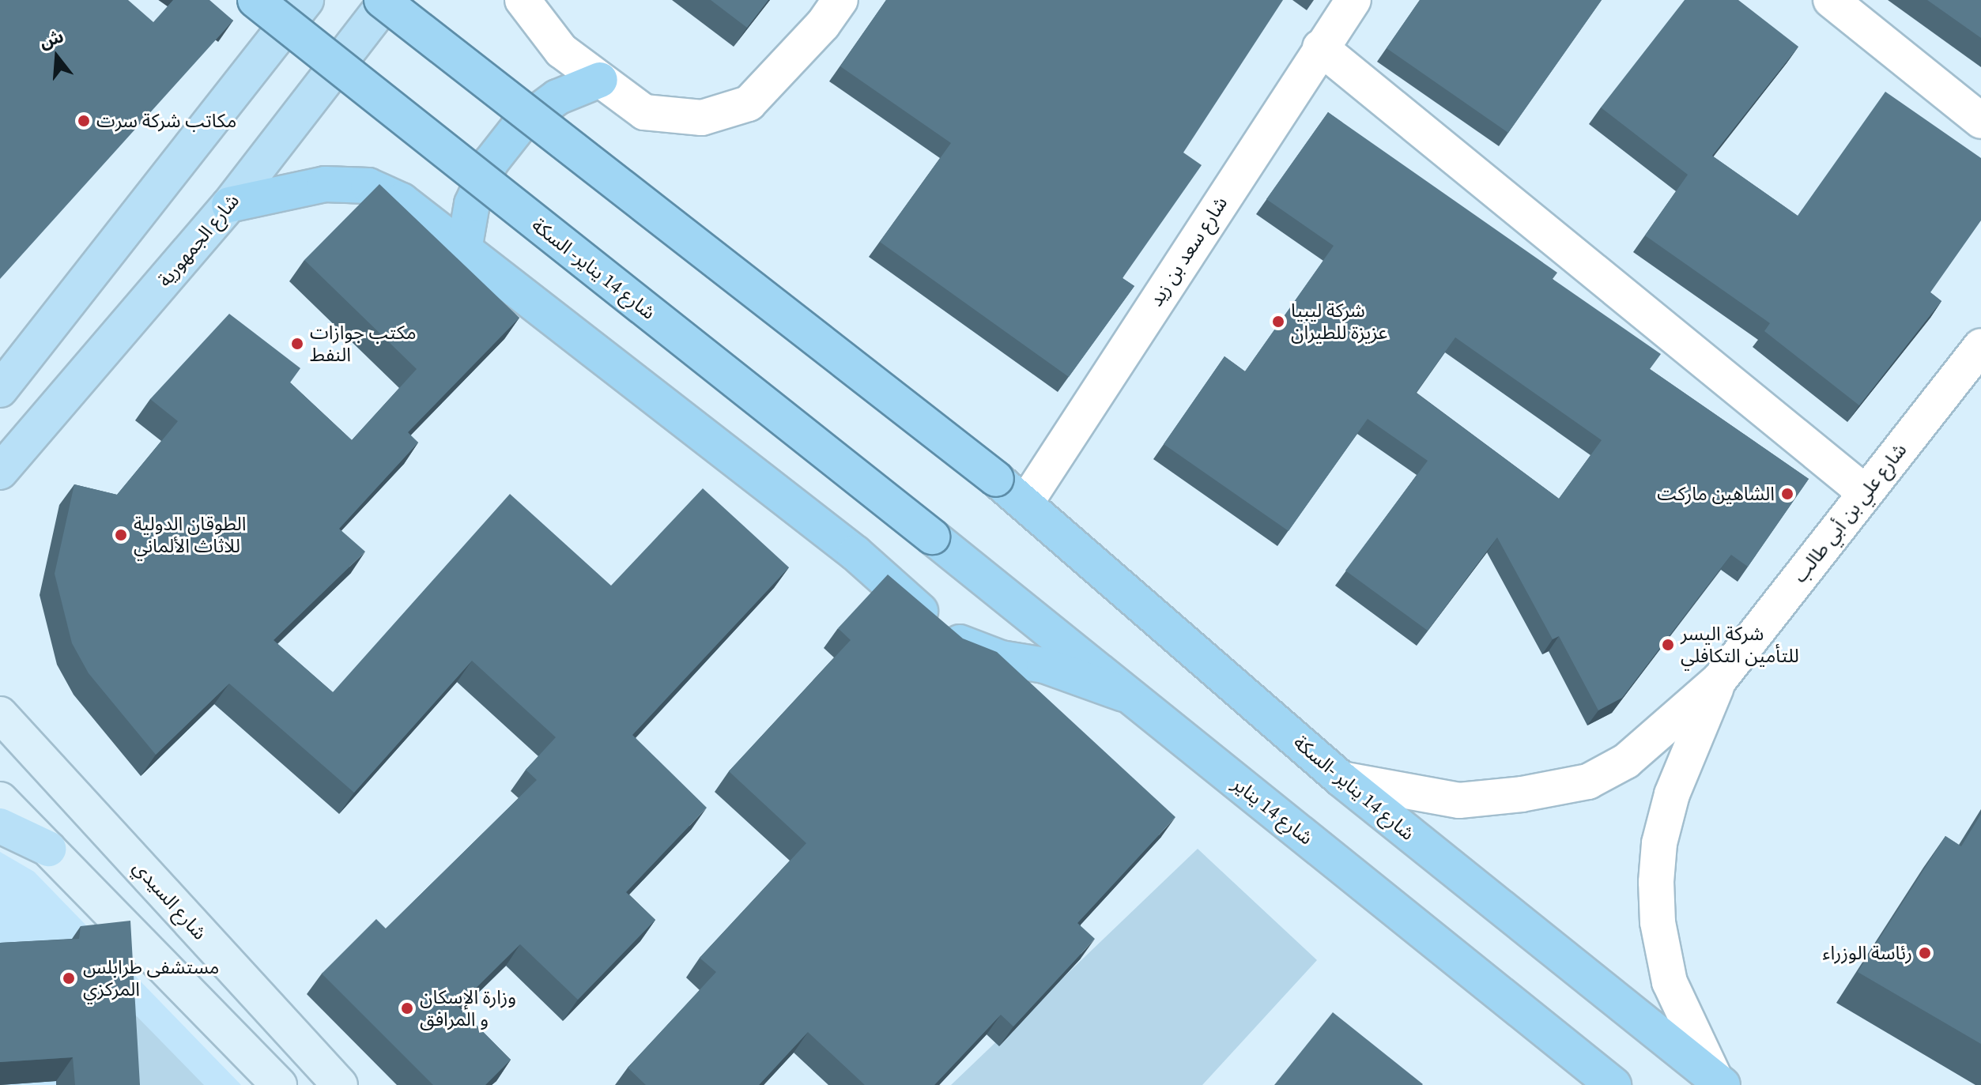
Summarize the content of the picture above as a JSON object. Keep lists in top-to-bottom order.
{
  "streets": {
    "highway": ["شارع 14 يناير- السكة", "شارع 14 يناير -السكة", "شارع 14 يناير"],
    "main road": ["شارع الجمهورية", "شارع السيدي"],
    "street": ["شارع سعد بن زيد", "شارع علي بن أبي طالب"]
  },
  "crossings": [
    ["شارع سعد بن زيد", "شارع 14 يناير -السكة"],
    ["شارع 14 يناير- السكة", "شارع 14 يناير"],
    ["شارع علي بن أبي طالب", "شارع 14 يناير -السكة"]
  ],
  "places": [
    "مكاتب شركة سرت",
    "شركة ليبيا عزيزة للطيران",
    "مكتب جوازات النفط",
    "الشاهين ماركت",
    "الطوقان الدولية للاثاث الألماني",
    "شركة اليسر للتأمين التكافلي",
    "رئاسة الوزراء",
    "مستشفى طرابلس المركزي",
    "وزارة الإسكان و المرافق"
  ],
  "north": "top"
}
